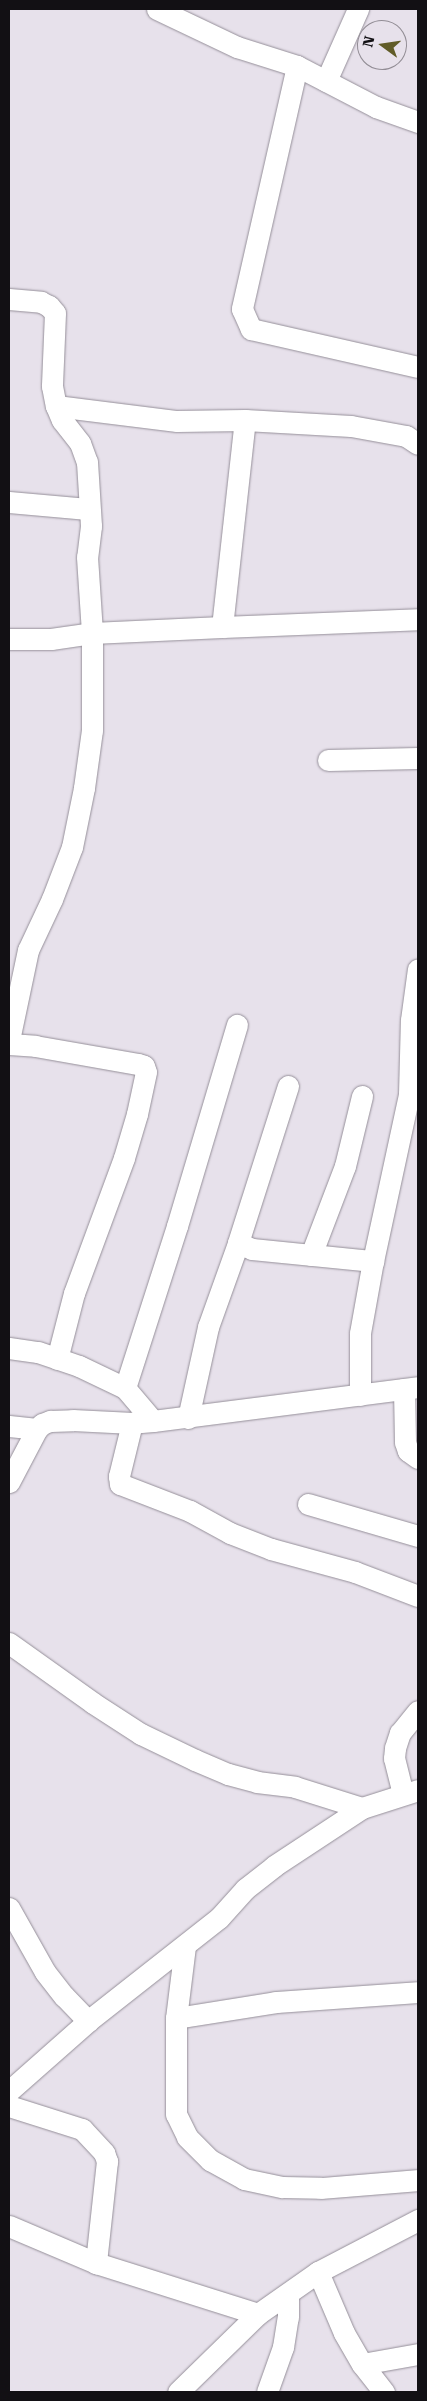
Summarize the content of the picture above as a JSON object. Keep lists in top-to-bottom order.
{
  "north": "left"
}
